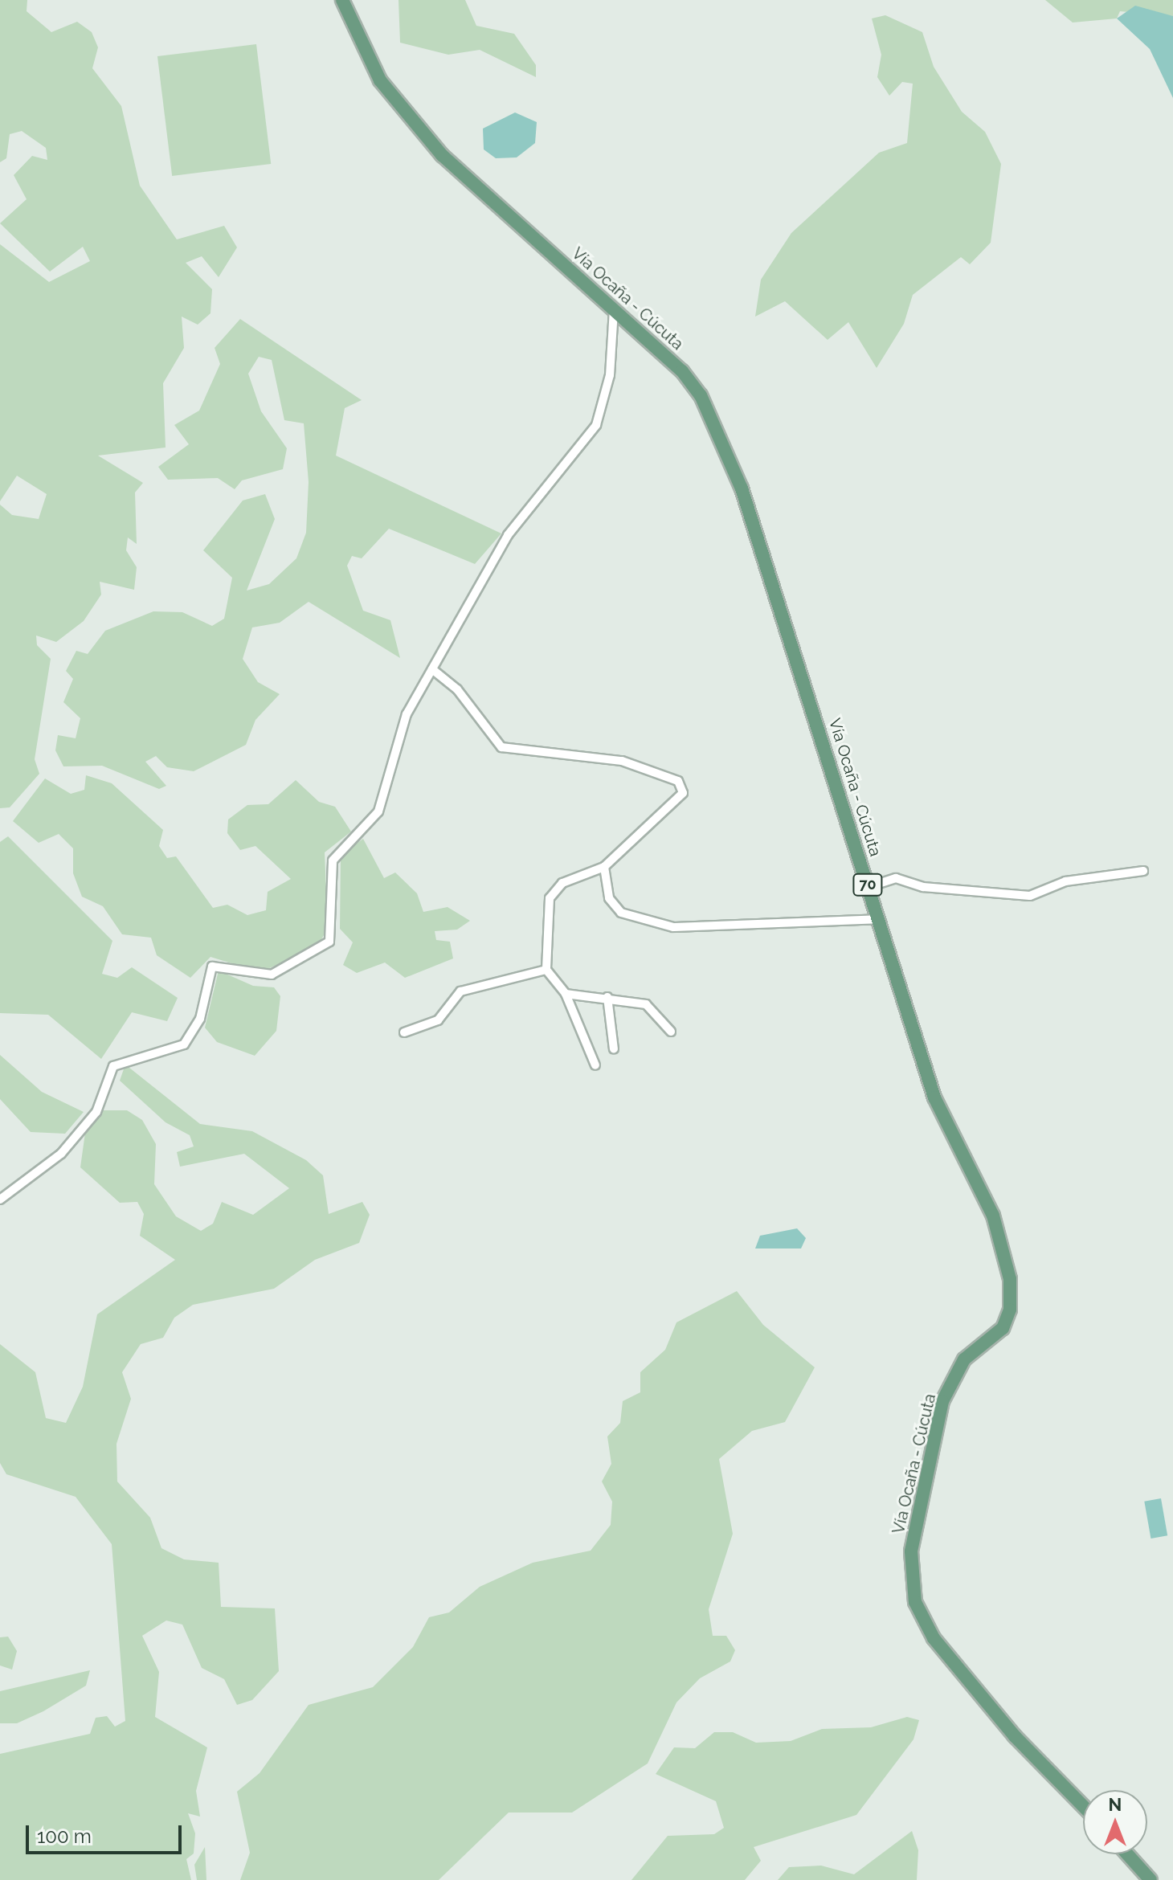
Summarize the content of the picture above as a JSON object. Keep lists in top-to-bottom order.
{
  "streets": {
    "main road": ["Vía Ocaña - Cúcuta", "70"]
  },
  "scale_bar": "100 m",
  "north": "top"
}
